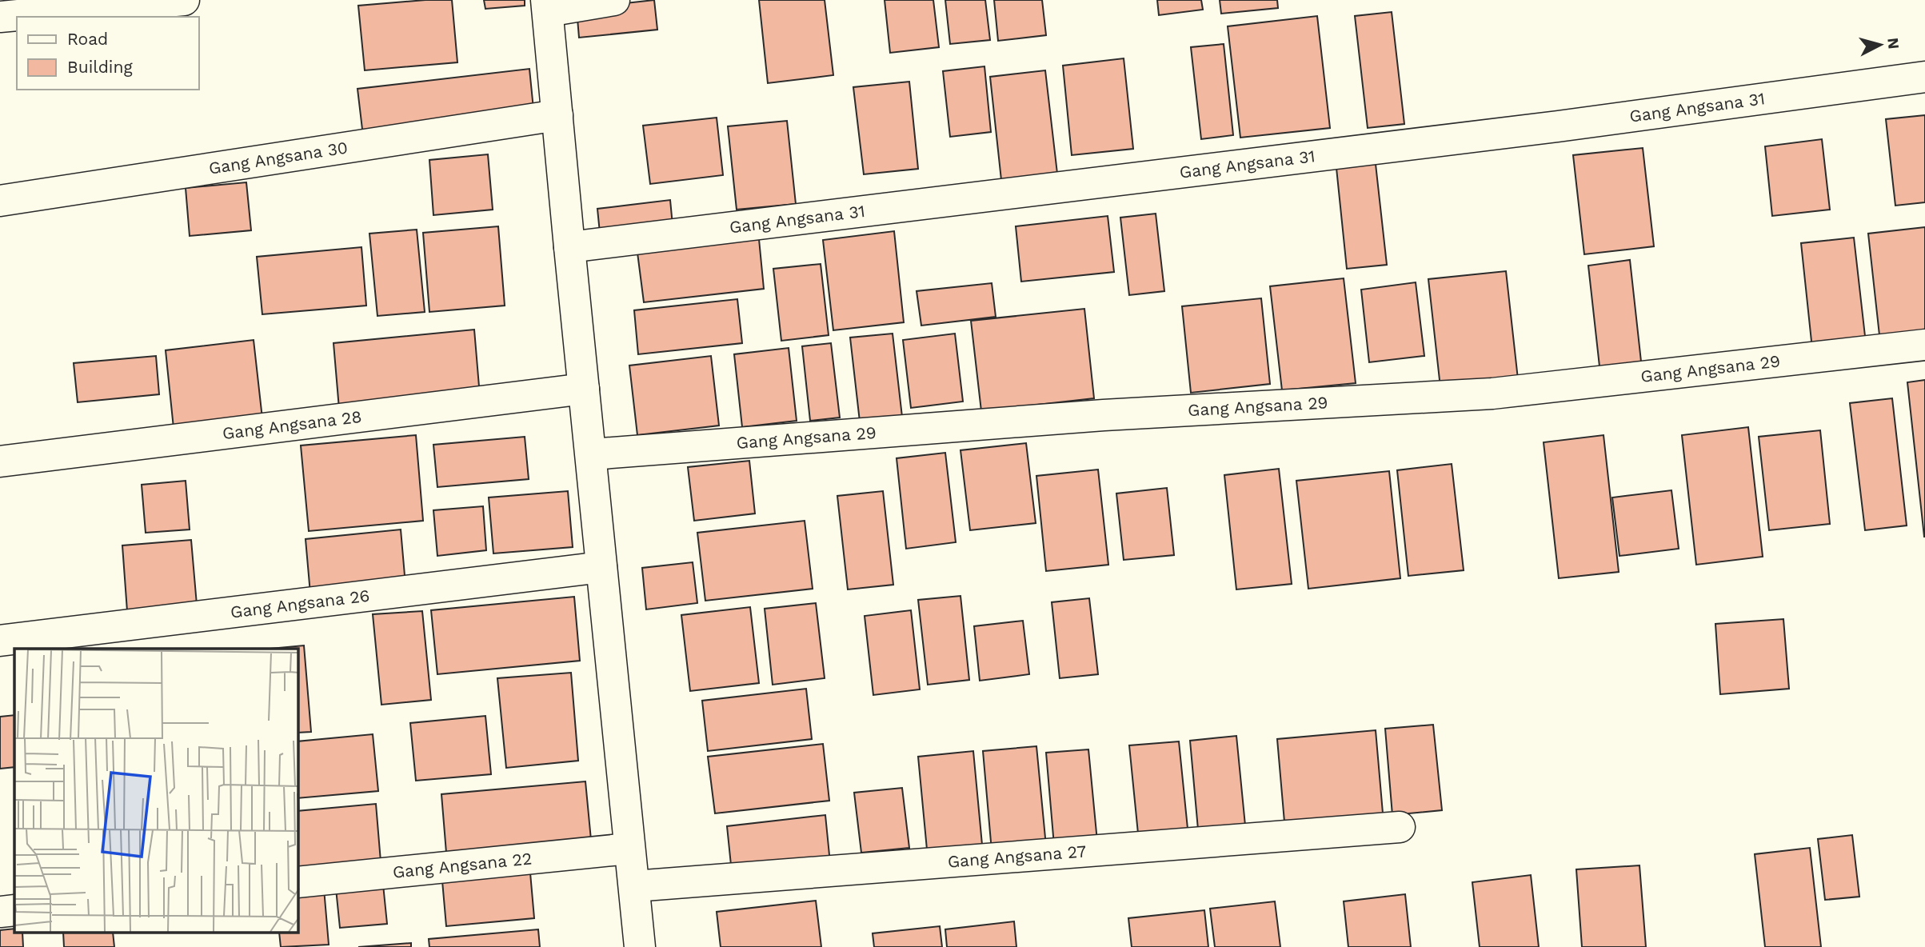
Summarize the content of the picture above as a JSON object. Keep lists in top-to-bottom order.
{
  "streets": {
    "street": [
      "Gang Angsana 31",
      "Gang Angsana 30",
      "Gang Angsana 29",
      "Gang Angsana 28",
      "Gang Angsana 26",
      "Gang Angsana 27",
      "Gang Angsana 22"
    ]
  },
  "legend": ["Road", "Building"],
  "north": "right"
}
